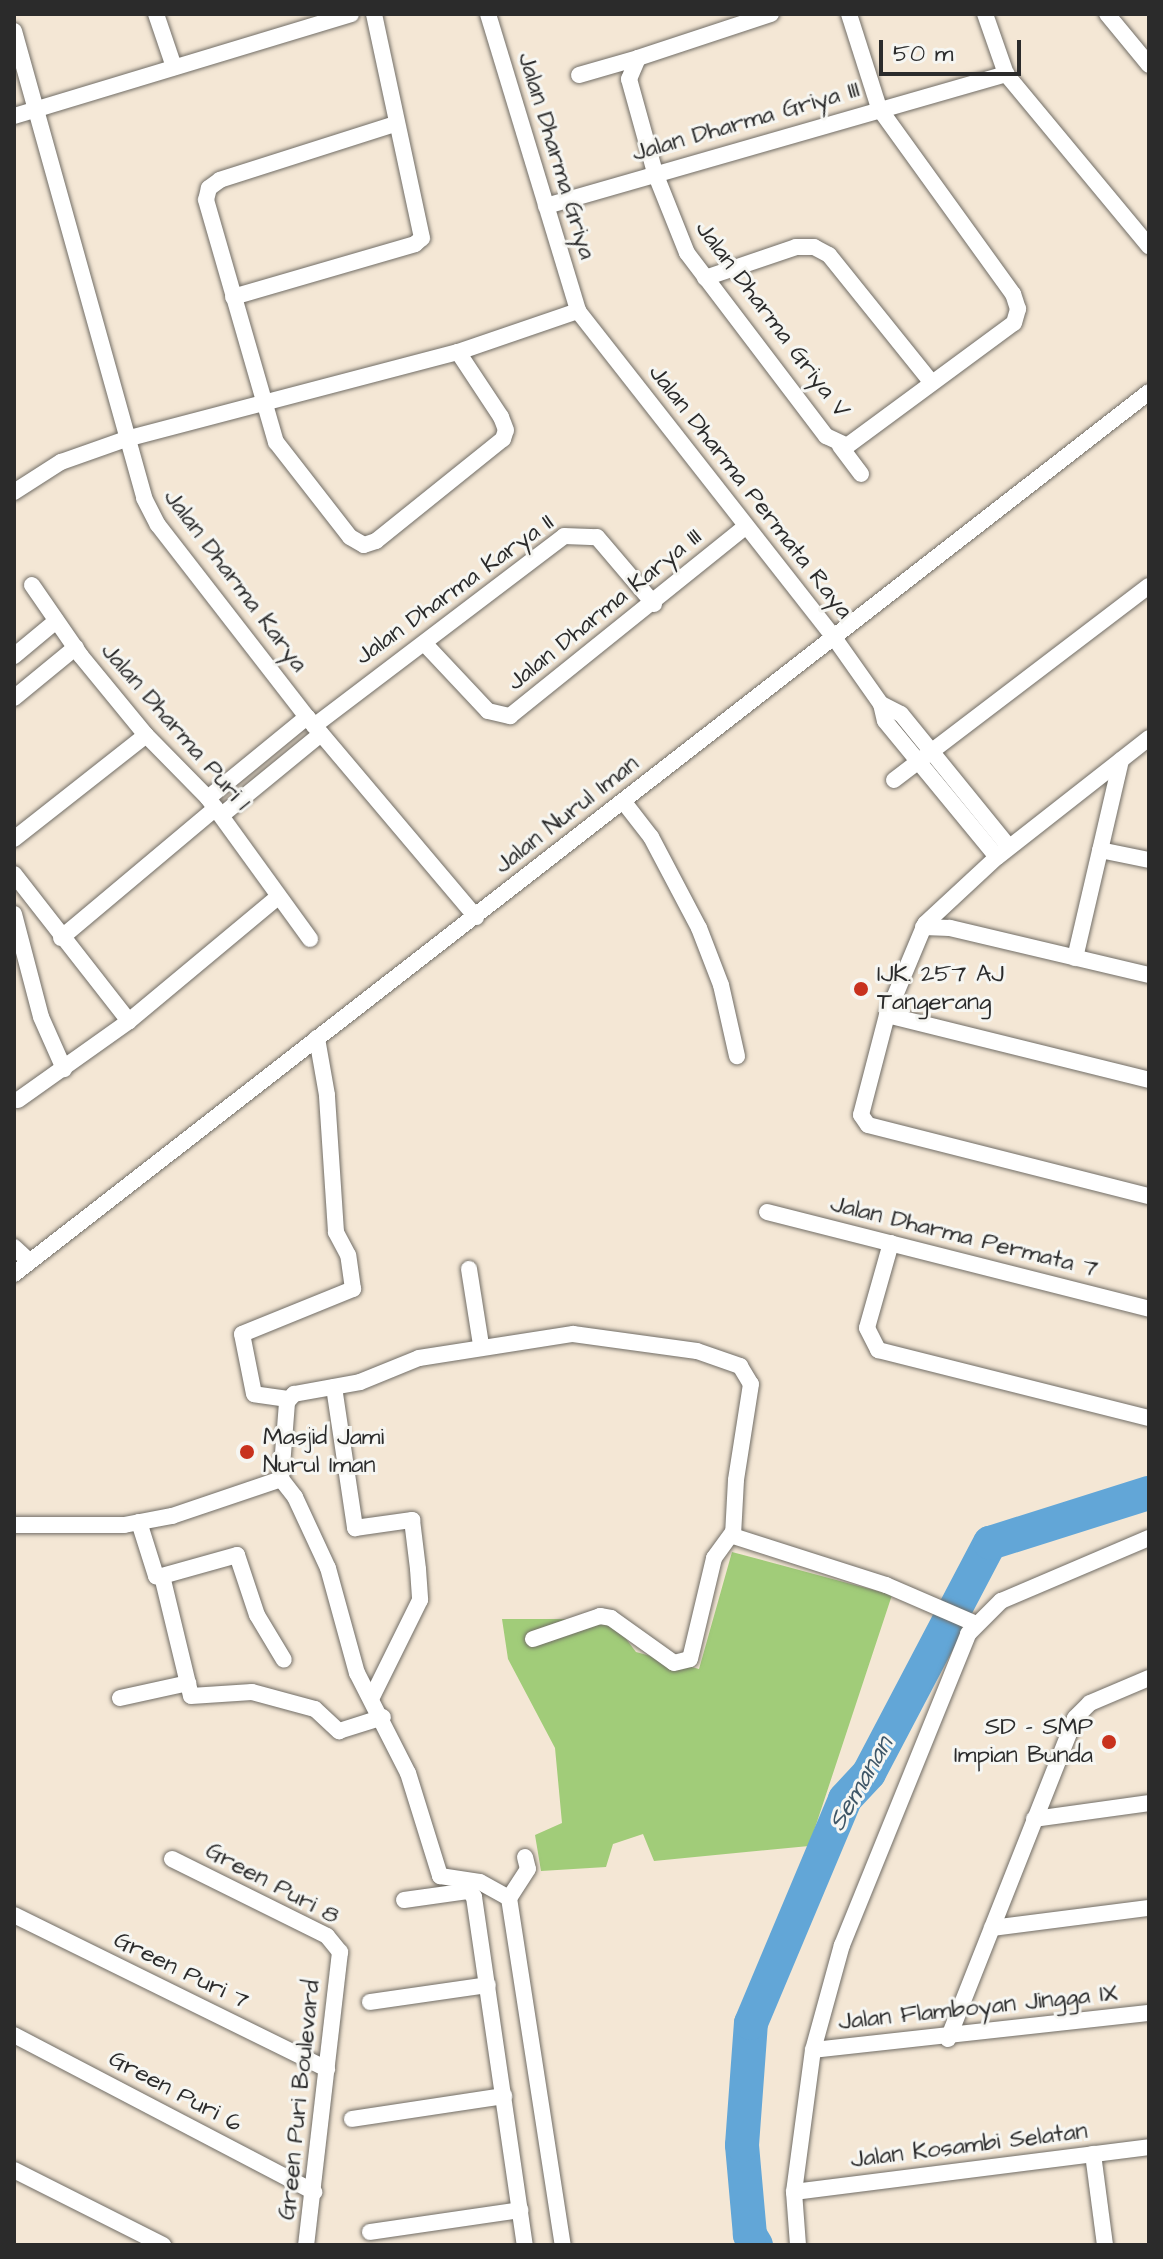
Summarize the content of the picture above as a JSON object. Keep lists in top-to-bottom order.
{
  "streets": {
    "street": [
      "Jalan Dharma Griya III",
      "Jalan Dharma Griya",
      "Jalan Dharma Griya V",
      "Jalan Dharma Permata Raya",
      "Jalan Dharma Karya",
      "Jalan Dharma Karya II",
      "Jalan Dharma Karya III",
      "Jalan Dharma Puri 1",
      "Jalan Nurul Iman",
      "Jalan Dharma Permata 7",
      "Green Puri 8",
      "Green Puri 7",
      "Jalan Flamboyan Jingga IX",
      "Green Puri 6",
      "Green Puri Boulevard",
      "Jalan Kosambi Selatan"
    ]
  },
  "crossings": [
    ["Jalan Dharma Griya III", "Jalan Dharma Griya"],
    ["Jalan Dharma Griya III", "Jalan Dharma Griya V"],
    ["Jalan Dharma Griya", "Jalan Dharma Permata Raya"],
    ["Jalan Dharma Permata Raya", "Jalan Dharma Karya III"],
    ["Jalan Dharma Permata Raya", "Jalan Nurul Iman"],
    ["Jalan Dharma Karya", "Jalan Dharma Karya II"],
    ["Jalan Dharma Karya", "Jalan Nurul Iman"],
    ["Jalan Dharma Karya II", "Jalan Dharma Karya III"],
    ["Jalan Dharma Karya II", "Jalan Dharma Puri 1"],
    ["Green Puri 8", "Green Puri Boulevard"],
    ["Green Puri 7", "Green Puri Boulevard"],
    ["Green Puri 6", "Green Puri Boulevard"]
  ],
  "water": ["Semanan"],
  "places": ["IJK. 257 AJ Tangerang", "Masjid Jami Nurul Iman", "SD - SMP Impian Bunda"],
  "scale_bar": "50 m"
}
